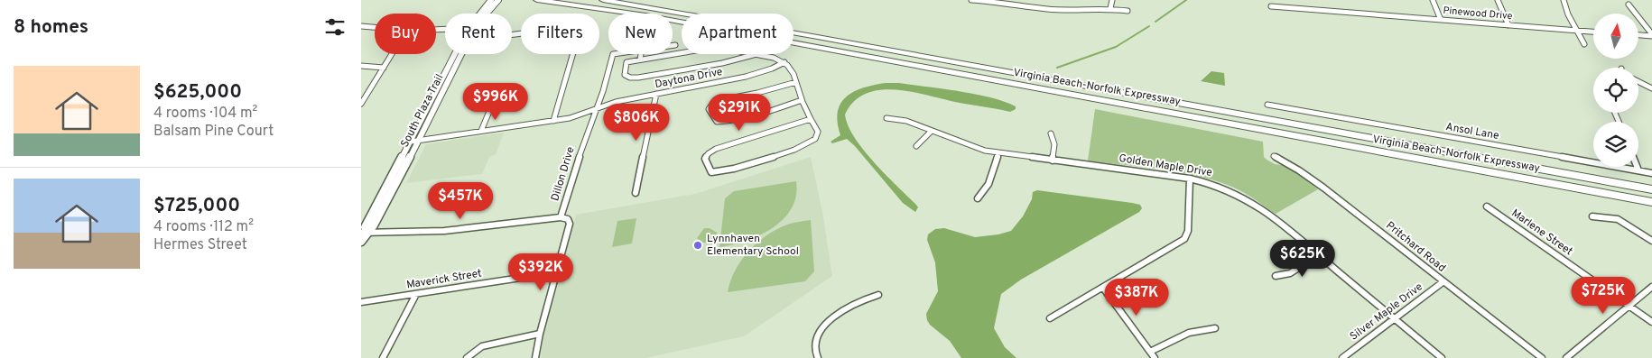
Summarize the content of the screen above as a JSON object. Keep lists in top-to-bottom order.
{
  "streets": {
    "highway": ["Virginia Beach-Norfolk Expressway"],
    "main road": ["South Plaza Trail"],
    "street": [
      "Pinewood Drive",
      "Daytona Drive",
      "Ansol Lane",
      "Golden Maple Drive",
      "Dillon Drive",
      "Marlene Street",
      "Pritchard Road",
      "Maverick Street",
      "Silver Maple Drive"
    ]
  },
  "crossings": [
    ["Daytona Drive", "South Plaza Trail"],
    ["Daytona Drive", "Dillon Drive"],
    ["Golden Maple Drive", "Silver Maple Drive"],
    ["Dillon Drive", "Maverick Street"],
    ["Pritchard Road", "Silver Maple Drive"]
  ],
  "places": ["Lynnhaven Elementary School"],
  "north": "top",
  "page": {
    "heading": "8 homes",
    "chip": [
      "Buy",
      "Rent",
      "Filters",
      "New",
      "Apartment"
    ],
    "list": [
      {
        "name": "$625,000",
        "note": "4 rooms · 104 m² · Balsam Pine Court"
      },
      {
        "name": "$725,000",
        "note": "4 rooms · 112 m² · Hermes Street"
      }
    ],
    "price": [
      "$996K",
      "$291K",
      "$806K",
      "$457K",
      "$625K",
      "$392K",
      "$725K",
      "$387K"
    ]
  }
}
